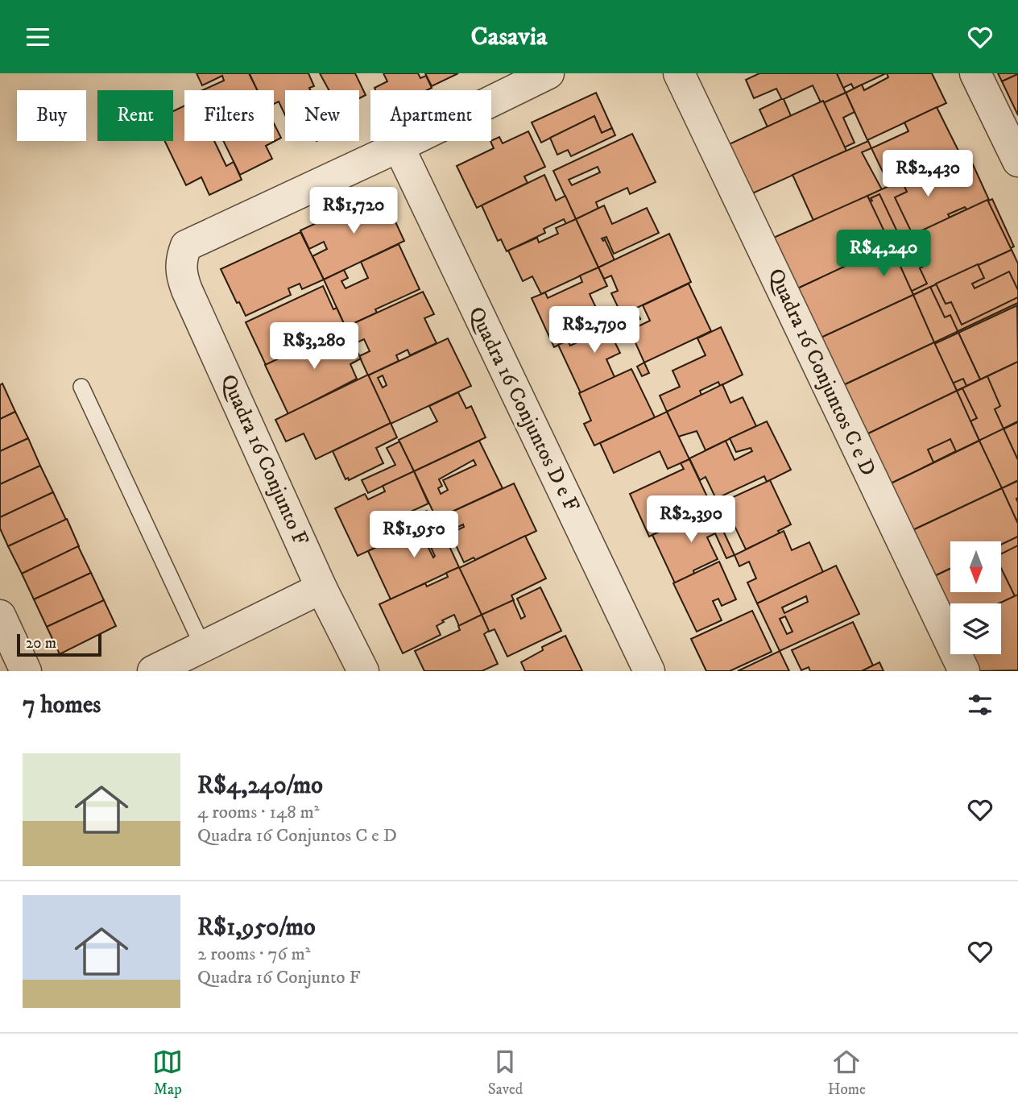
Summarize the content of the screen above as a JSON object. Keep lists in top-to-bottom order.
{
  "streets": {
    "street": ["Quadra 16 Conjuntos C e D", "Quadra 16 Conjuntos D e F", "Quadra 16 Conjunto F"]
  },
  "crossings": [
    ["Quadra 16 Conjuntos D e F", "Quadra 16 Conjunto F"]
  ],
  "scale_bar": "20 m",
  "north": "bottom",
  "page": {
    "header": "Casavia",
    "chip": [
      "Buy",
      "Rent",
      "Filters",
      "New",
      "Apartment"
    ],
    "price": [
      "R$2,430",
      "R$1,720",
      "R$4,240",
      "R$2,790",
      "R$3,280",
      "R$2,390",
      "R$1,950"
    ],
    "scale": "20 m",
    "heading": "7 homes",
    "list": [
      {
        "name": "R$4,240/mo",
        "note": "4 rooms · 148 m² · Quadra 16 Conjuntos C e D"
      },
      {
        "name": "R$1,950/mo",
        "note": "2 rooms · 76 m² · Quadra 16 Conjunto F"
      }
    ],
    "tabs": ["Map", "Saved", "Home"]
  }
}
